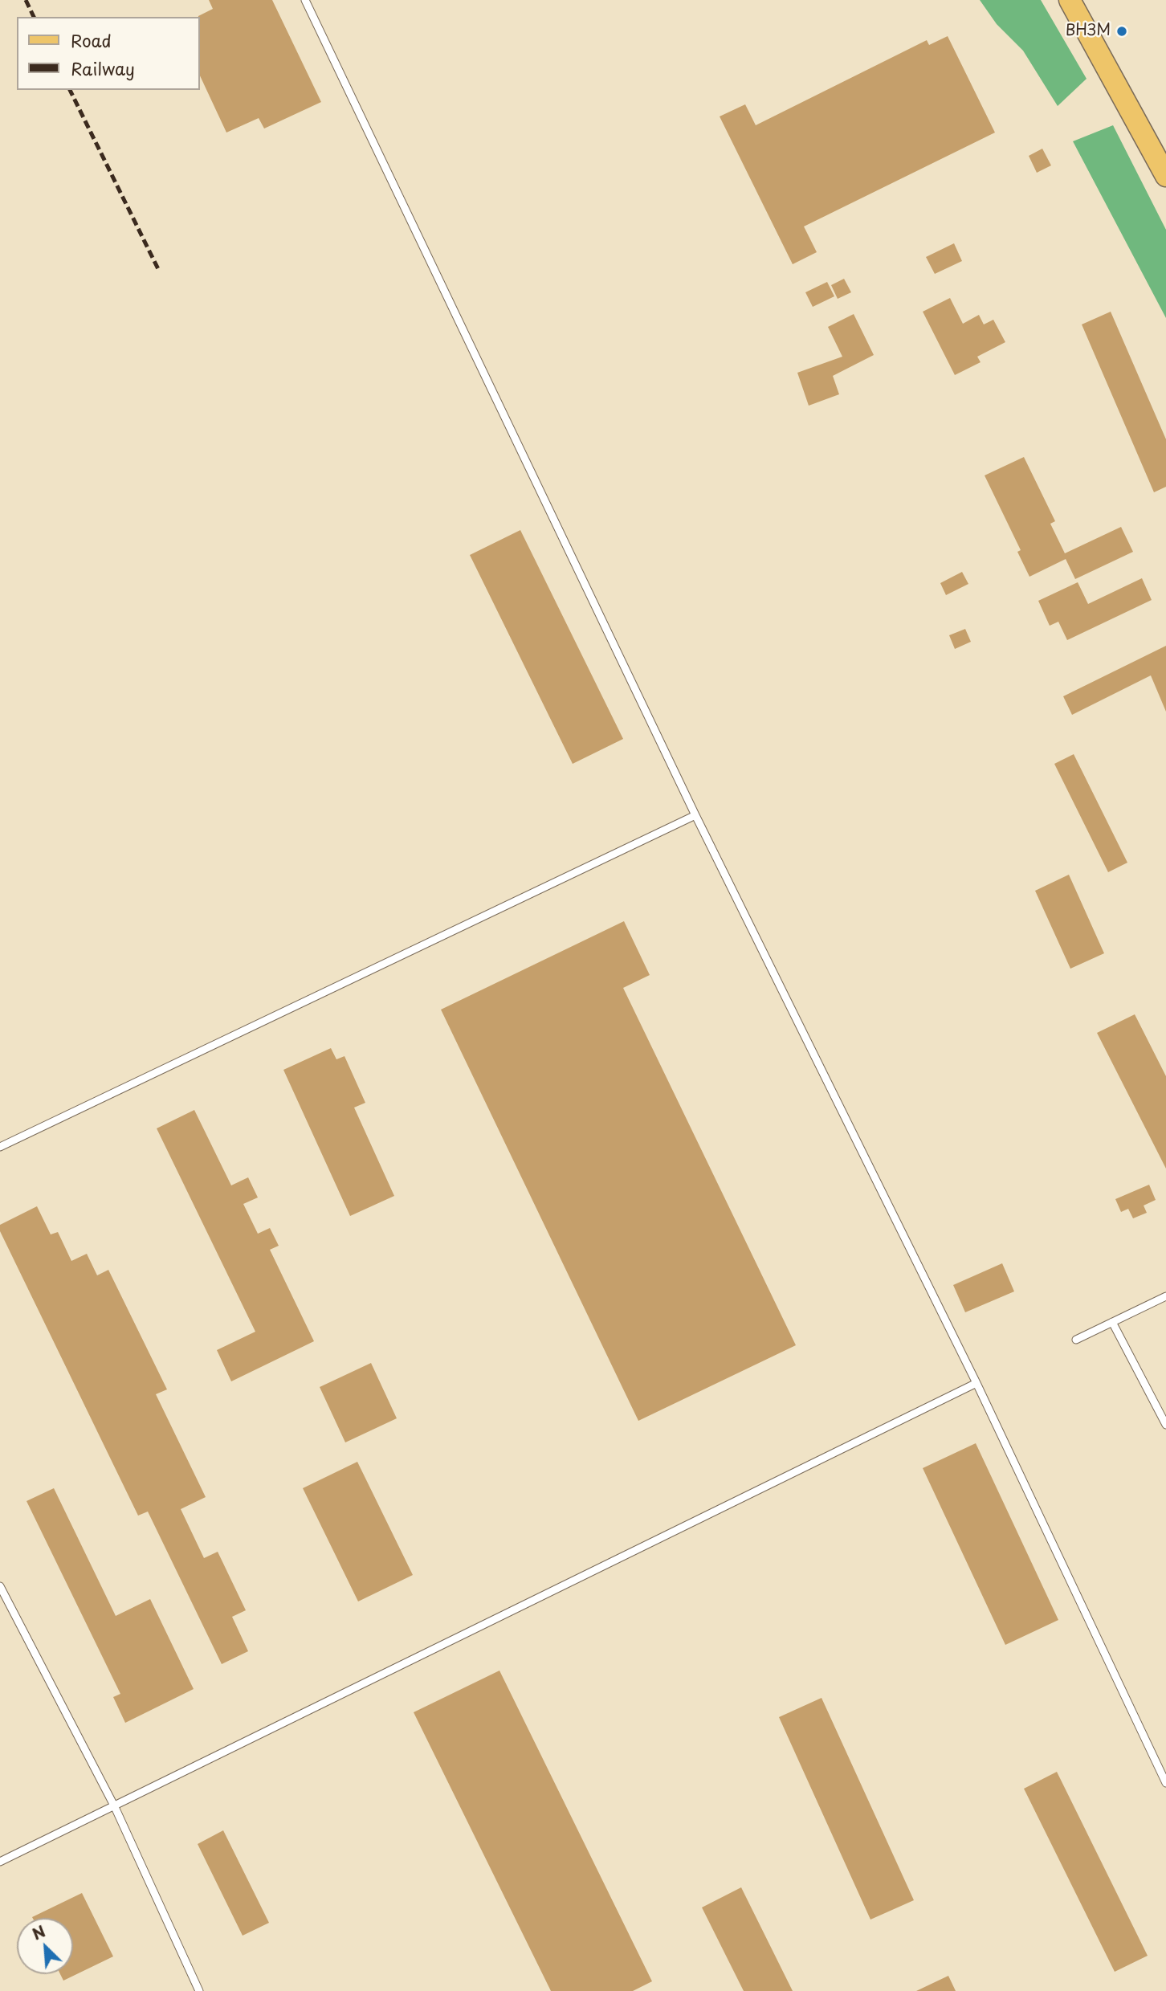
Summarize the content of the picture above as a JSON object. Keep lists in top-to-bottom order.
{
  "places": ["ВНЗМ"],
  "legend": ["Road", "Railway"],
  "north": "top left"
}
